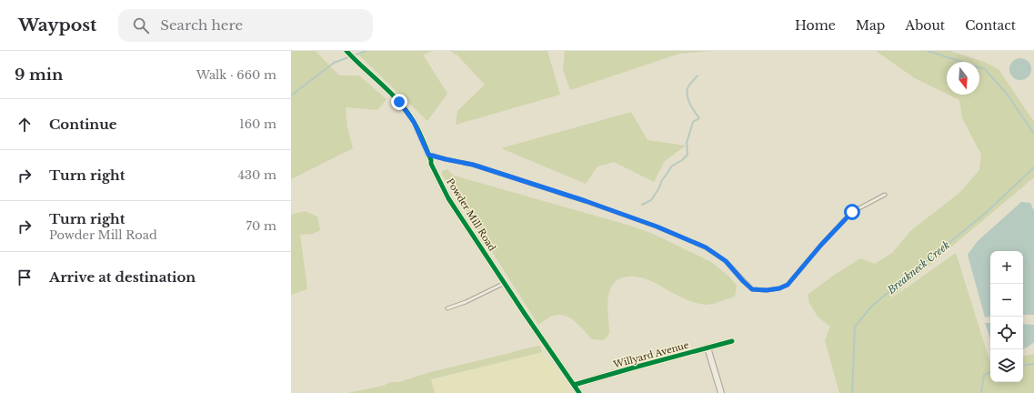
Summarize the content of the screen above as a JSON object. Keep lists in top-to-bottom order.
{
  "streets": {
    "street": ["Powder Mill Road", "Willyard Avenue"]
  },
  "crossings": [
    ["Powder Mill Road", "Willyard Avenue"]
  ],
  "water": ["Breakneck Creek"],
  "north": "bottom",
  "page": {
    "header": "Waypost",
    "search": "Search here",
    "nav": [
      "Home",
      "Map",
      "About",
      "Contact"
    ],
    "heading": ["9 min", "Walk · 660 m"],
    "list": [
      ["Continue", "160 m"],
      ["Turn right", "430 m"],
      ["Turn right", "Powder Mill Road", "70 m"],
      "Arrive at destination"
    ],
    "map_buttons": ["+", "−"]
  }
}
